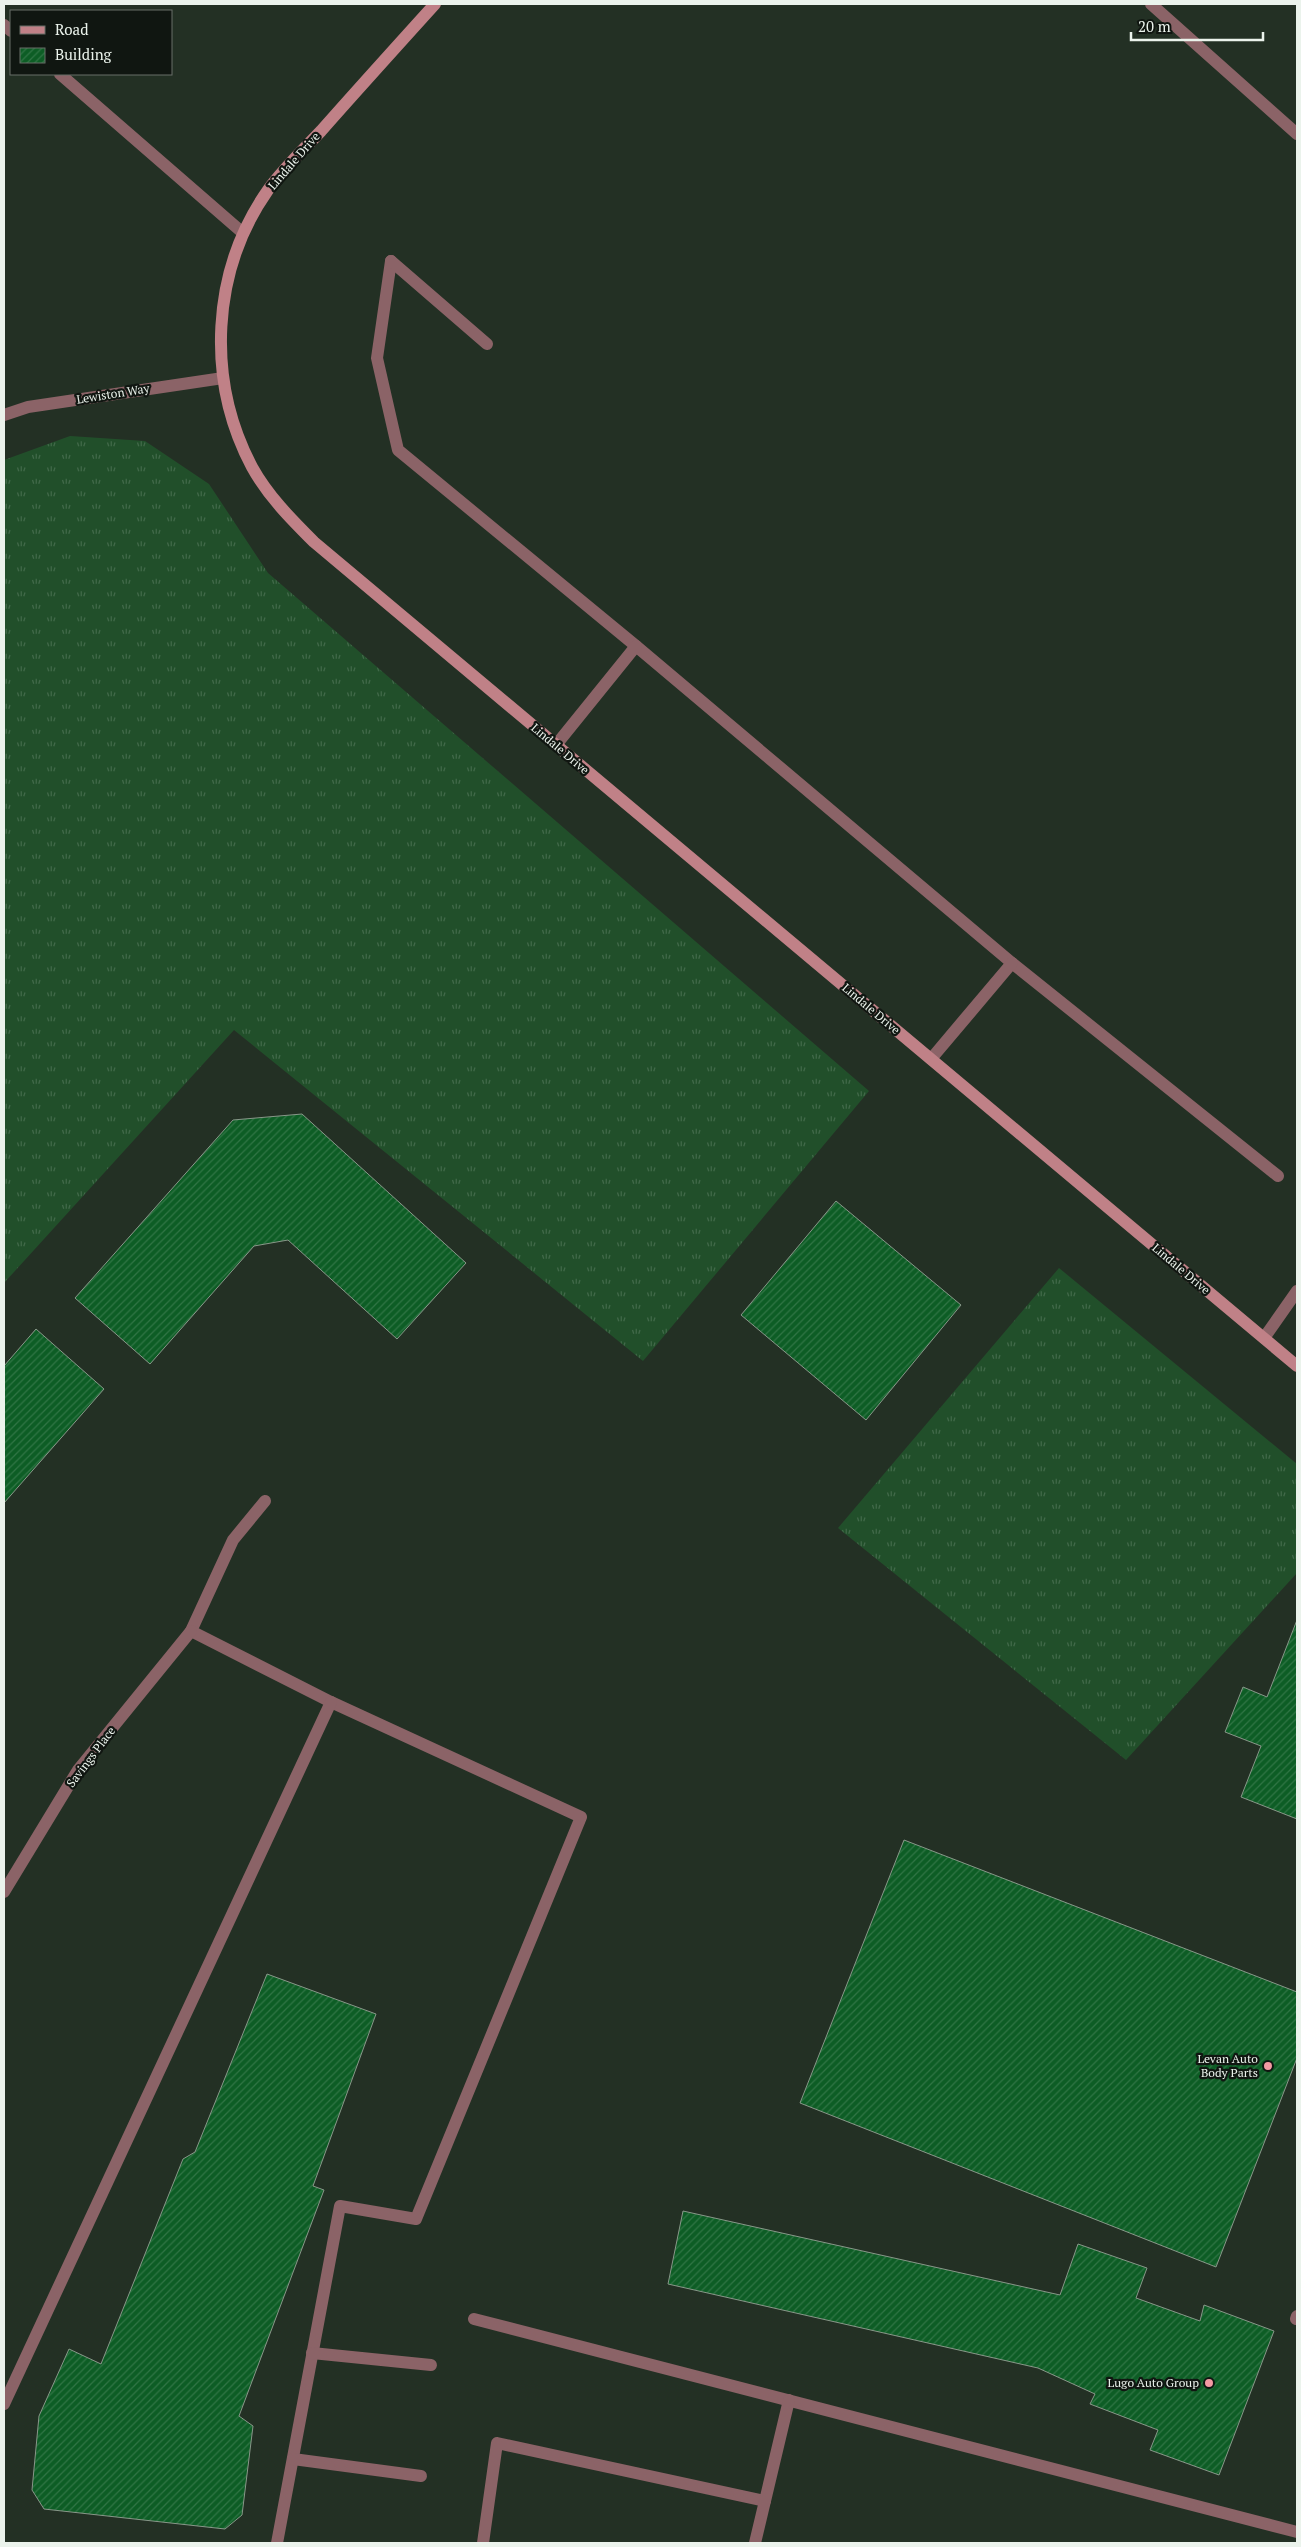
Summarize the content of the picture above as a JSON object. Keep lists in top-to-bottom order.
{
  "streets": {
    "street": ["Lindale Drive", "Lewiston Way", "Savings Place"]
  },
  "crossings": [
    ["Lindale Drive", "Lewiston Way"]
  ],
  "places": ["Levan Auto Body Parts", "Lugo Auto Group"],
  "legend": ["Road", "Building"],
  "scale_bar": "20 m"
}
